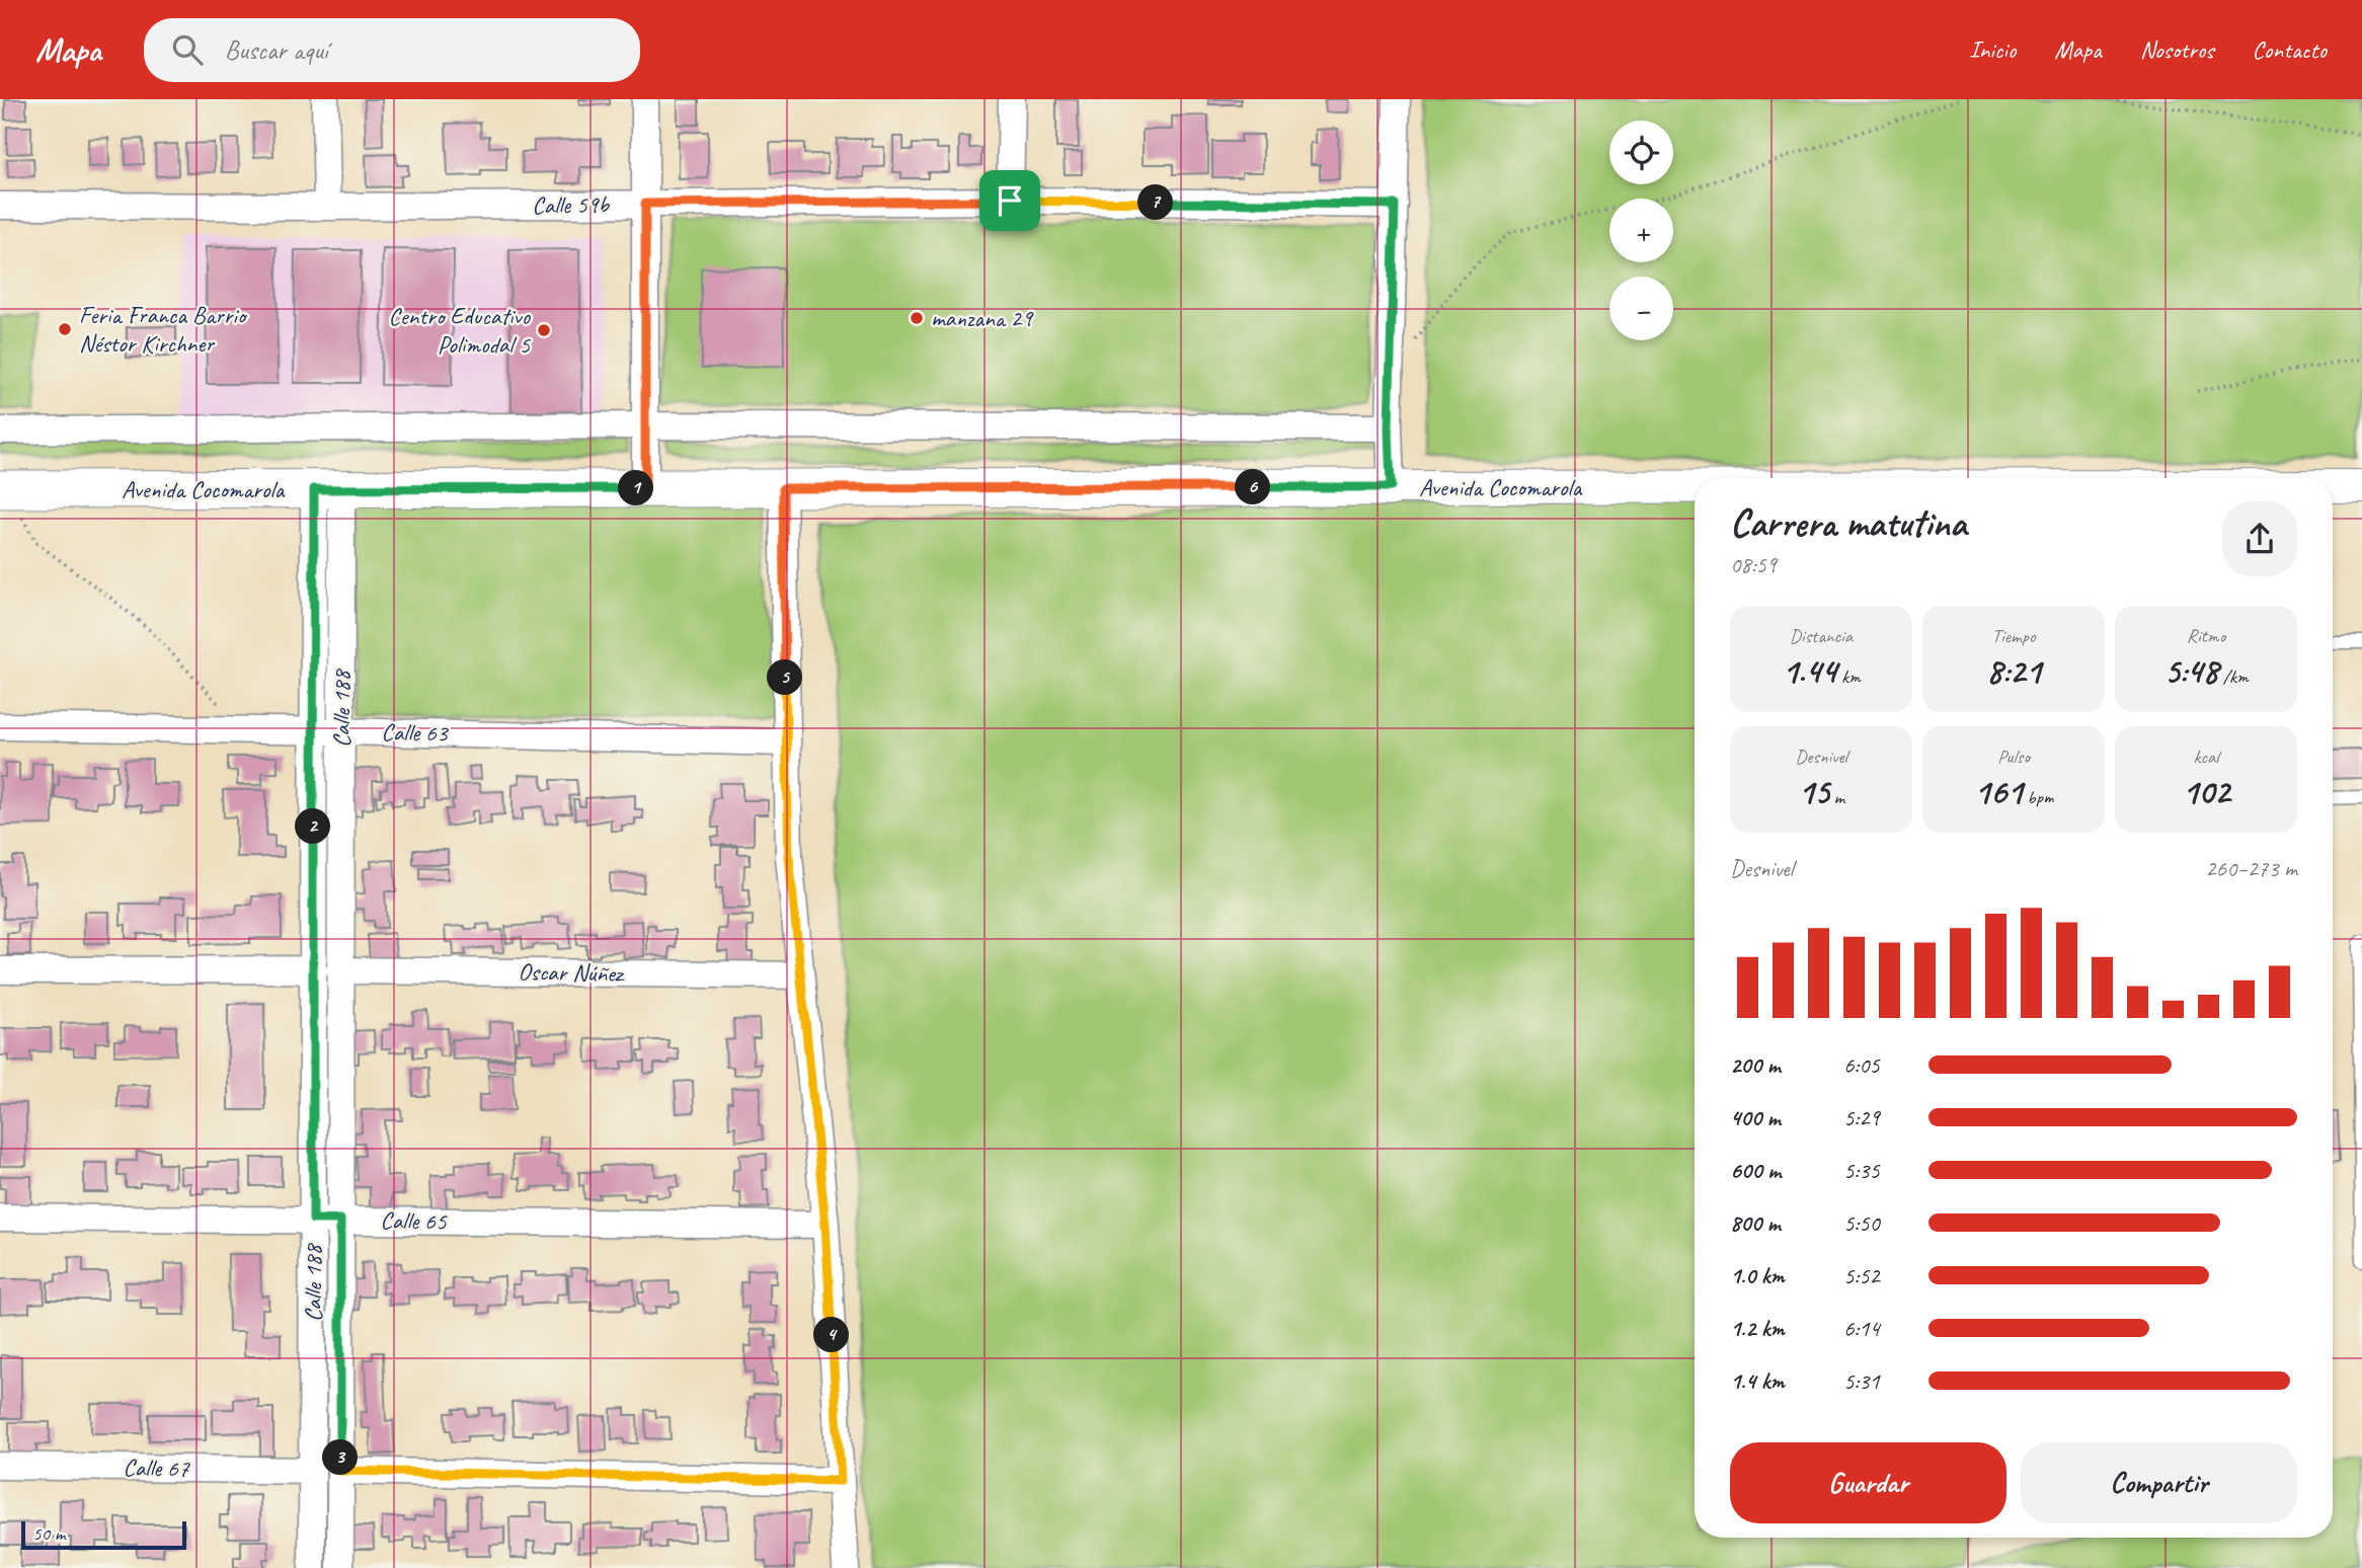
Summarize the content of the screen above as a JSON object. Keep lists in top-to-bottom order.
{
  "streets": {
    "main road": ["Avenida Cocomarola"],
    "street": [
      "Calle 59b",
      "Calle 188",
      "Calle 63",
      "Oscar Núñez",
      "Calle 65",
      "Calle 67"
    ]
  },
  "crossings": [
    ["Avenida Cocomarola", "Calle 188"],
    ["Calle 188", "Calle 63"],
    ["Calle 188", "Oscar Núñez"],
    ["Calle 188", "Calle 65"],
    ["Calle 188", "Calle 67"]
  ],
  "places": ["manzana 29", "Feria Franca Barrio Néstor Kirchner", "Centro Educativo Polimodal 5"],
  "scale_bar": "50 m",
  "page": {
    "header": "Mapa",
    "search": "Buscar aquí",
    "nav": [
      "Inicio",
      "Mapa",
      "Nosotros",
      "Contacto"
    ],
    "map_buttons": ["+", "−"],
    "pins": [
      "7",
      "6",
      "1",
      "5",
      "2",
      "4",
      "3"
    ],
    "heading": ["Carrera matutina", "08:59"],
    "stats": [
      ["Distancia", "1.44 km"],
      ["Tiempo", "8:21"],
      ["Ritmo", "5:48 /km"],
      ["Desnivel", "15 m"],
      ["Pulso", "161 bpm"],
      ["kcal", "102"]
    ],
    "chart": ["Desnivel", "260–273 m"],
    "list": [
      {
        "name": "200 m",
        "note": "6:05"
      },
      {
        "name": "400 m",
        "note": "5:29"
      },
      {
        "name": "600 m",
        "note": "5:35"
      },
      {
        "name": "800 m",
        "note": "5:50"
      },
      {
        "name": "1.0 km",
        "note": "5:52"
      },
      {
        "name": "1.2 km",
        "note": "6:14"
      },
      {
        "name": "1.4 km",
        "note": "5:31"
      }
    ],
    "buttons": ["Guardar", "Compartir"],
    "scale": "50 m"
  }
}
